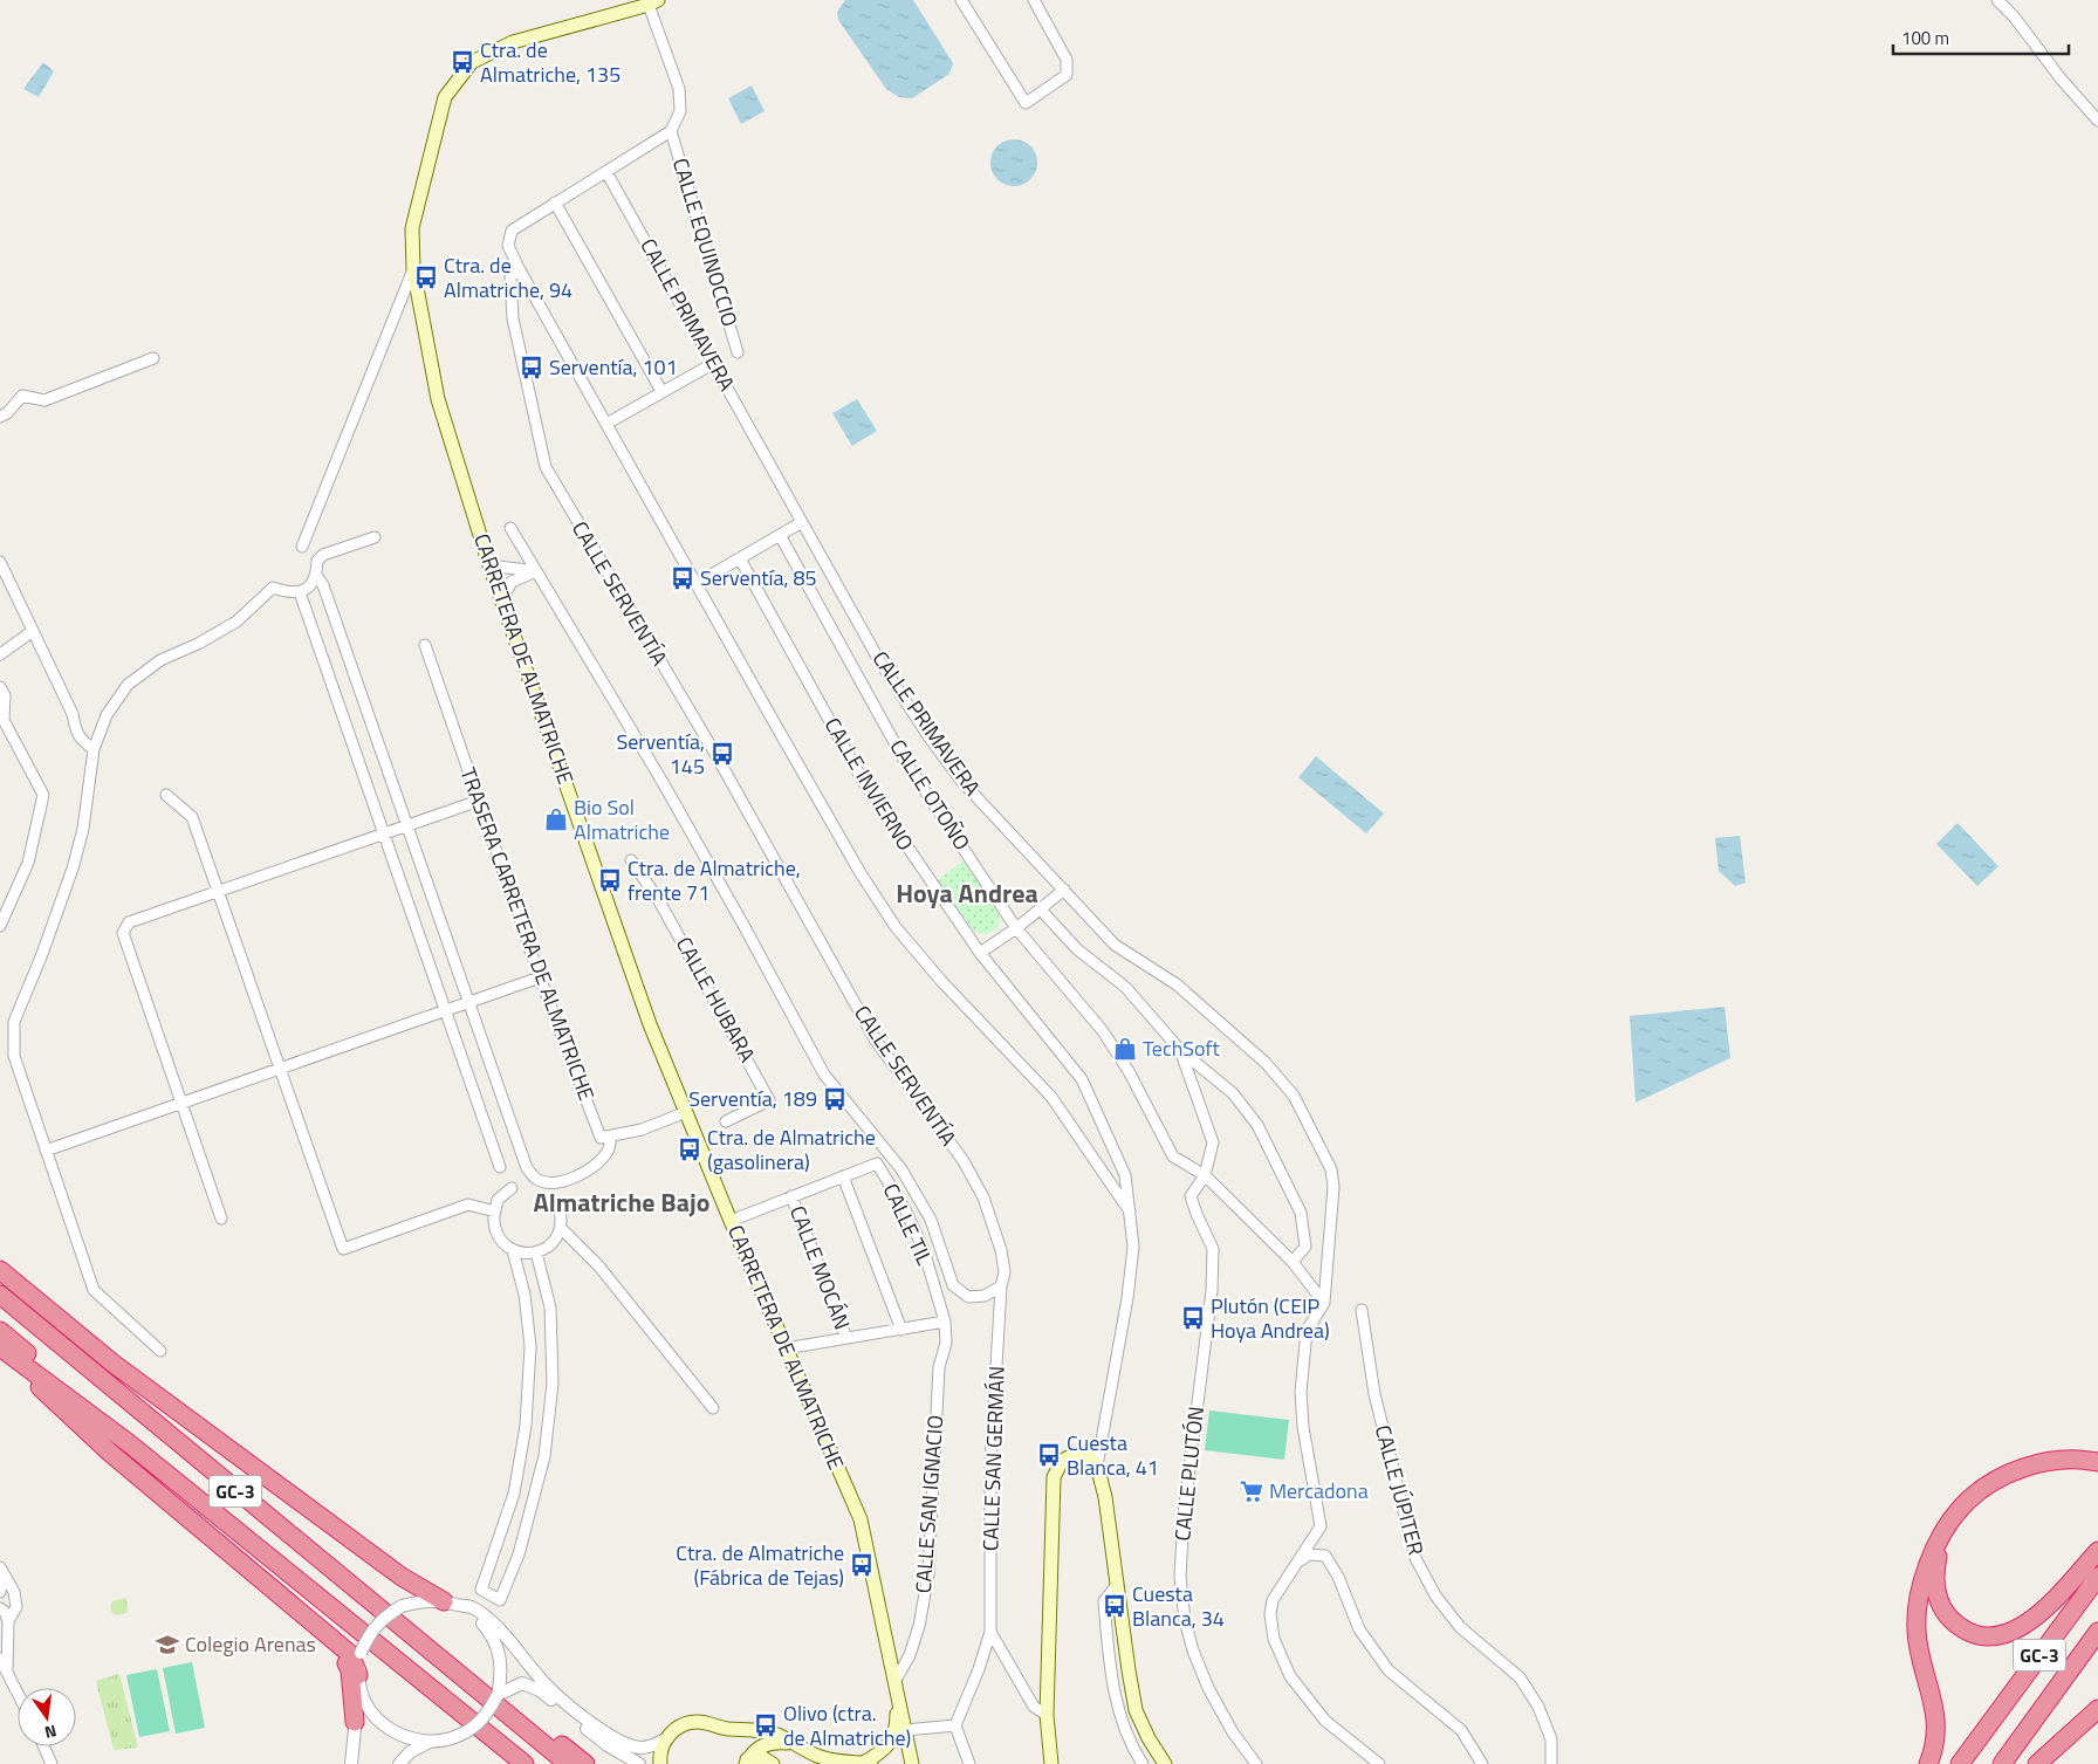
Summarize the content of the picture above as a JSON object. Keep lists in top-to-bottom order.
{
  "streets": {
    "highway": ["GC-3"],
    "main road": ["CARRETERA DE ALMATRICHE"],
    "street": [
      "CALLE EQUINOCCIO",
      "CALLE PRIMAVERA",
      "CALLE SERVENTÍA",
      "CALLE INVIERNO",
      "CALLE OTOÑO",
      "TRASERA CARRETERA DE ALMATRICHE",
      "CALLE HUBARA",
      "CALLE TIL",
      "CALLE MOCÁN",
      "CALLE SAN GERMÁN",
      "CALLE PLUTÓN",
      "CALLE JÚPITER",
      "CALLE SAN IGNACIO"
    ]
  },
  "crossings": [
    ["CALLE PRIMAVERA", "CALLE OTOÑO"],
    ["CALLE SERVENTÍA", "CALLE SAN GERMÁN"],
    ["CARRETERA DE ALMATRICHE", "CALLE SAN IGNACIO"],
    ["CALLE OTOÑO", "CALLE PLUTÓN"],
    ["CALLE TIL", "CALLE SAN IGNACIO"]
  ],
  "districts": ["Hoya Andrea", "Almatriche Bajo"],
  "places": {
    "bus stop": [
      "Ctra. de Almatriche, 135",
      "Ctra. de Almatriche, 94",
      "Serventía, 101",
      "Serventía, 85",
      "Serventía, 145",
      "Ctra. de Almatriche, frente 71",
      "Serventía, 189",
      "Ctra. de Almatriche (gasolinera)",
      "Plutón (CEIP Hoya Andrea)",
      "Cuesta Blanca, 41",
      "Ctra. de Almatriche (Fábrica de Tejas)",
      "Cuesta Blanca, 34",
      "Olivo (ctra. de Almatriche)"
    ],
    "shop": ["Bio Sol Almatriche", "TechSoft"],
    "supermarket": ["Mercadona"],
    "school or university": ["Colegio Arenas"]
  },
  "scale_bar": "100 m",
  "north": "bottom"
}
